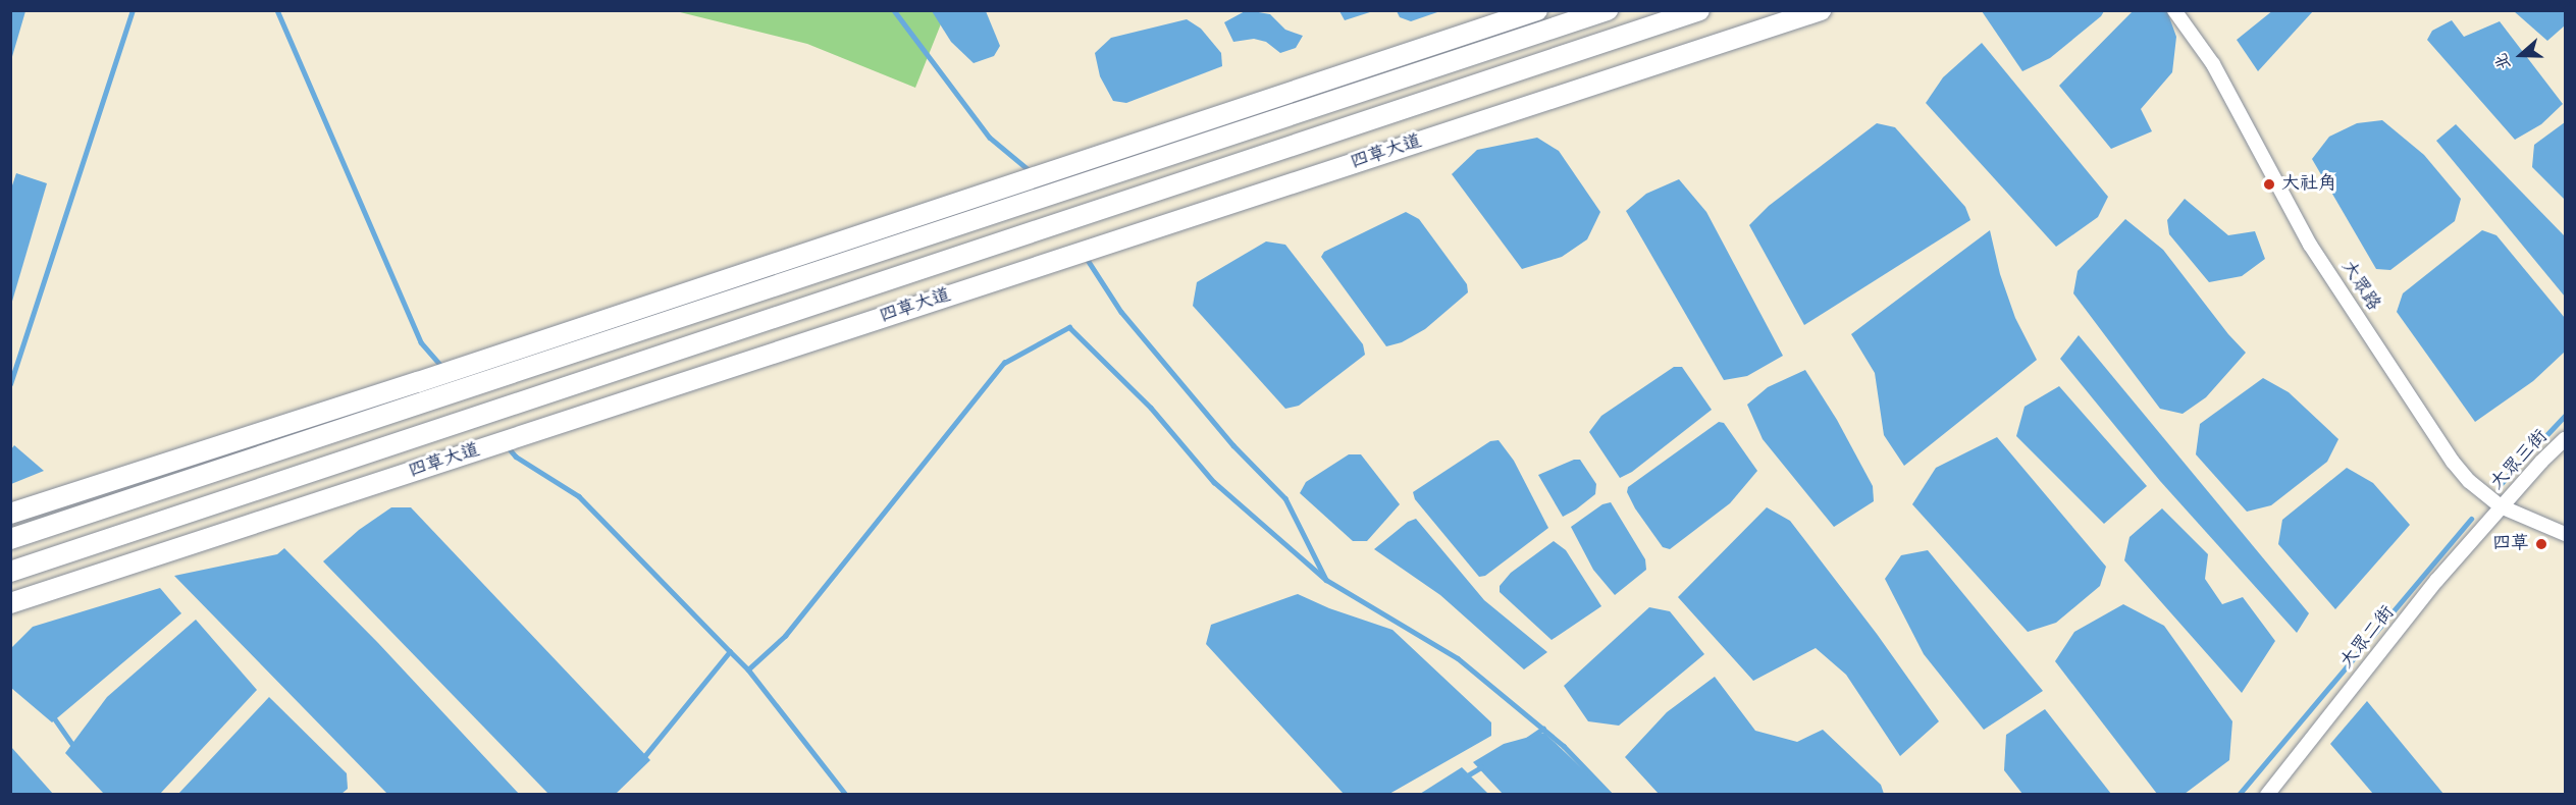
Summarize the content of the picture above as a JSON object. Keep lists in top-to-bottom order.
{
  "streets": {
    "street": [
      "四草大道",
      "大眾路",
      "大眾三街",
      "大眾二街"
    ]
  },
  "crossings": [
    ["大眾路", "大眾三街"],
    ["大眾路", "大眾二街"],
    ["大眾三街", "大眾二街"]
  ],
  "places": ["大社角", "四草"],
  "north": "left"
}
